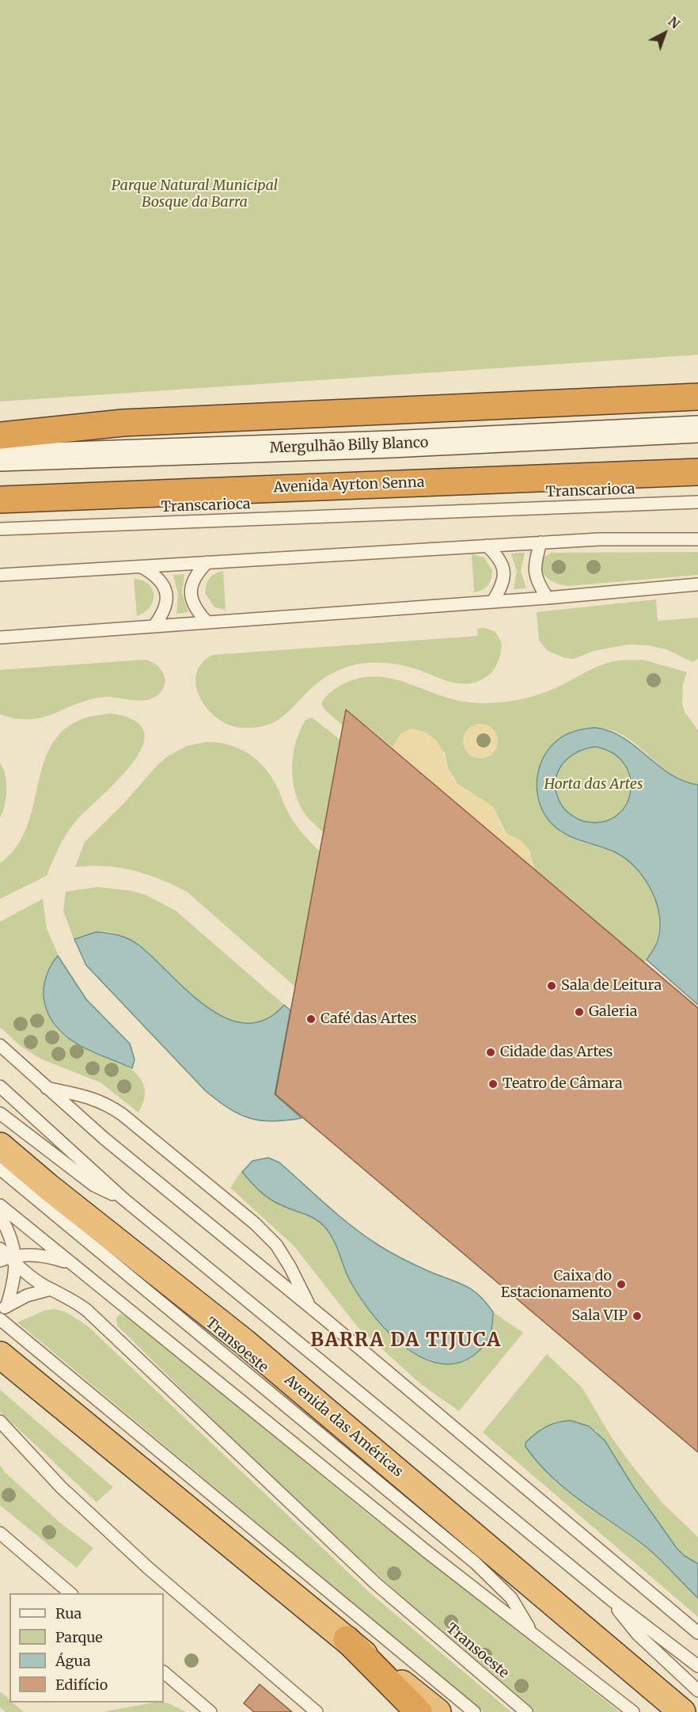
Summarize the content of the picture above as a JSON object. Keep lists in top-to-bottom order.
{
  "streets": {
    "highway": ["Avenida Ayrton Senna", "Avenida das Américas"],
    "main road": ["Mergulhão Billy Blanco"],
    "lane": ["Transcarioca", "Transoeste"]
  },
  "districts": ["BARRA DA TIJUCA"],
  "parks": ["Parque Natural Municipal Bosque da Barra", "Horta das Artes"],
  "places": [
    "Sala de Leitura",
    "Galeria",
    "Café das Artes",
    "Cidade das Artes",
    "Teatro de Câmara",
    "Caixa do Estacionamento",
    "Sala VIP"
  ],
  "legend": [
    "Rua",
    "Parque",
    "Água",
    "Edifício"
  ],
  "north": "top right"
}
